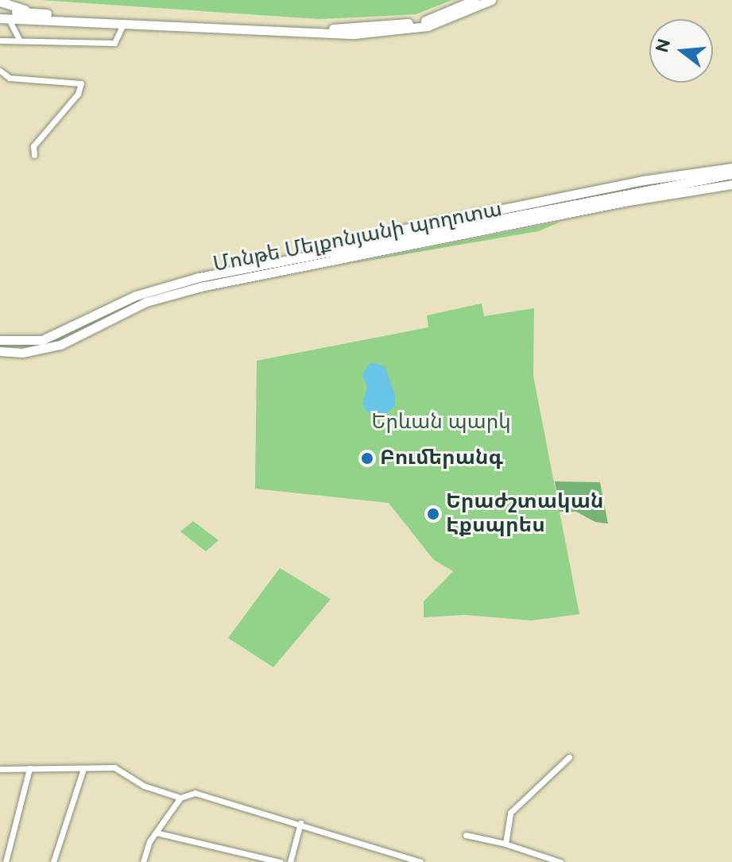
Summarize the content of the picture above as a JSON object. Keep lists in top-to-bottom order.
{
  "streets": {
    "main road": ["Մոնթե Մելքոնյանի պողոտա"]
  },
  "parks": ["Երևան պարկ"],
  "places": ["Բումերանգ", "Երաժշտական Էքսպրես"],
  "north": "left"
}
